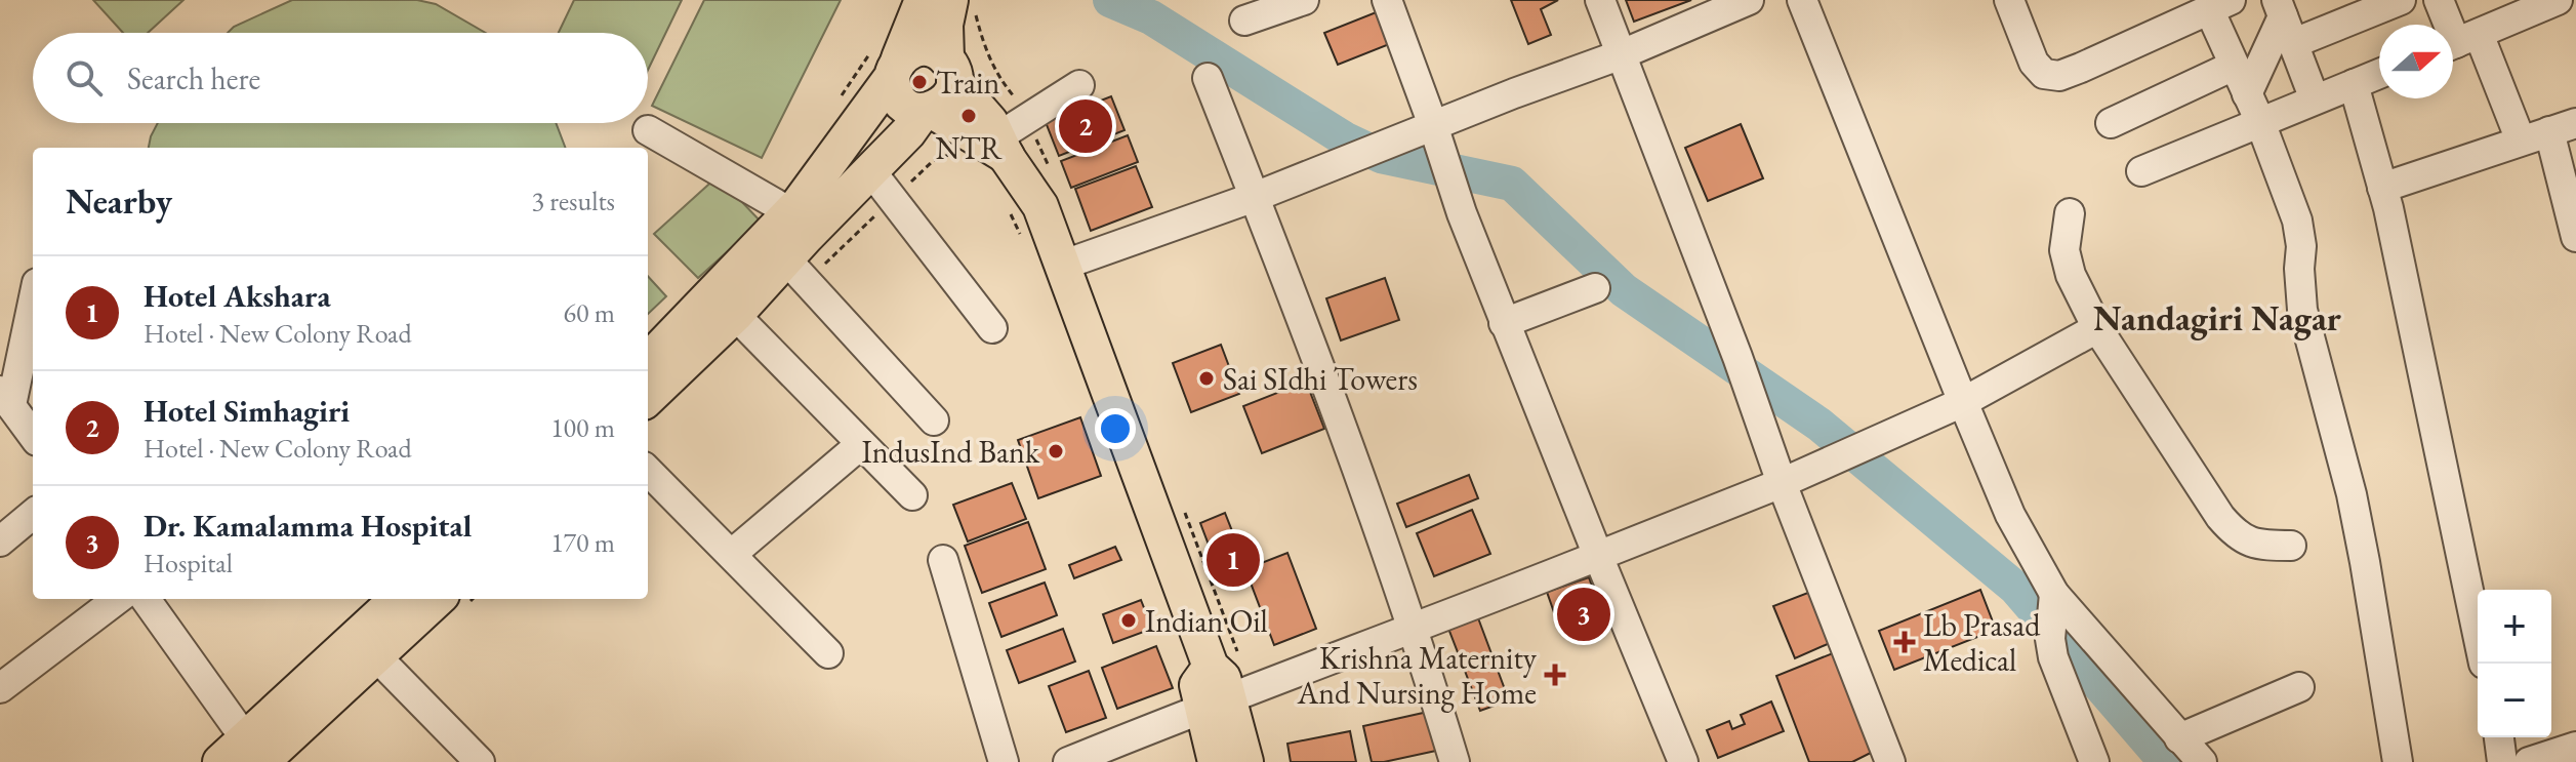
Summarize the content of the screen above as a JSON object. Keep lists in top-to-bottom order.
{
  "districts": ["Nandagiri Nagar"],
  "places": {
    "other": [
      "Train",
      "NTR",
      "Sai SIdhi Towers",
      "IndusInd Bank",
      "Indian Oil"
    ],
    "health": ["Lb Prasad Medical", "Krishna Maternity And Nursing Home"]
  },
  "north": "right",
  "page": {
    "search": "Search here",
    "pins": ["2", "1", "3"],
    "heading": ["Nearby", "3 results"],
    "list": [
      {
        "mark": "1",
        "name": "Hotel Akshara",
        "note": "Hotel · New Colony Road",
        "value": "60 m"
      },
      {
        "mark": "2",
        "name": "Hotel Simhagiri",
        "note": "Hotel · New Colony Road",
        "value": "100 m"
      },
      {
        "mark": "3",
        "name": "Dr. Kamalamma Hospital",
        "note": "Hospital",
        "value": "170 m"
      }
    ],
    "map_buttons": ["+", "−"]
  }
}
